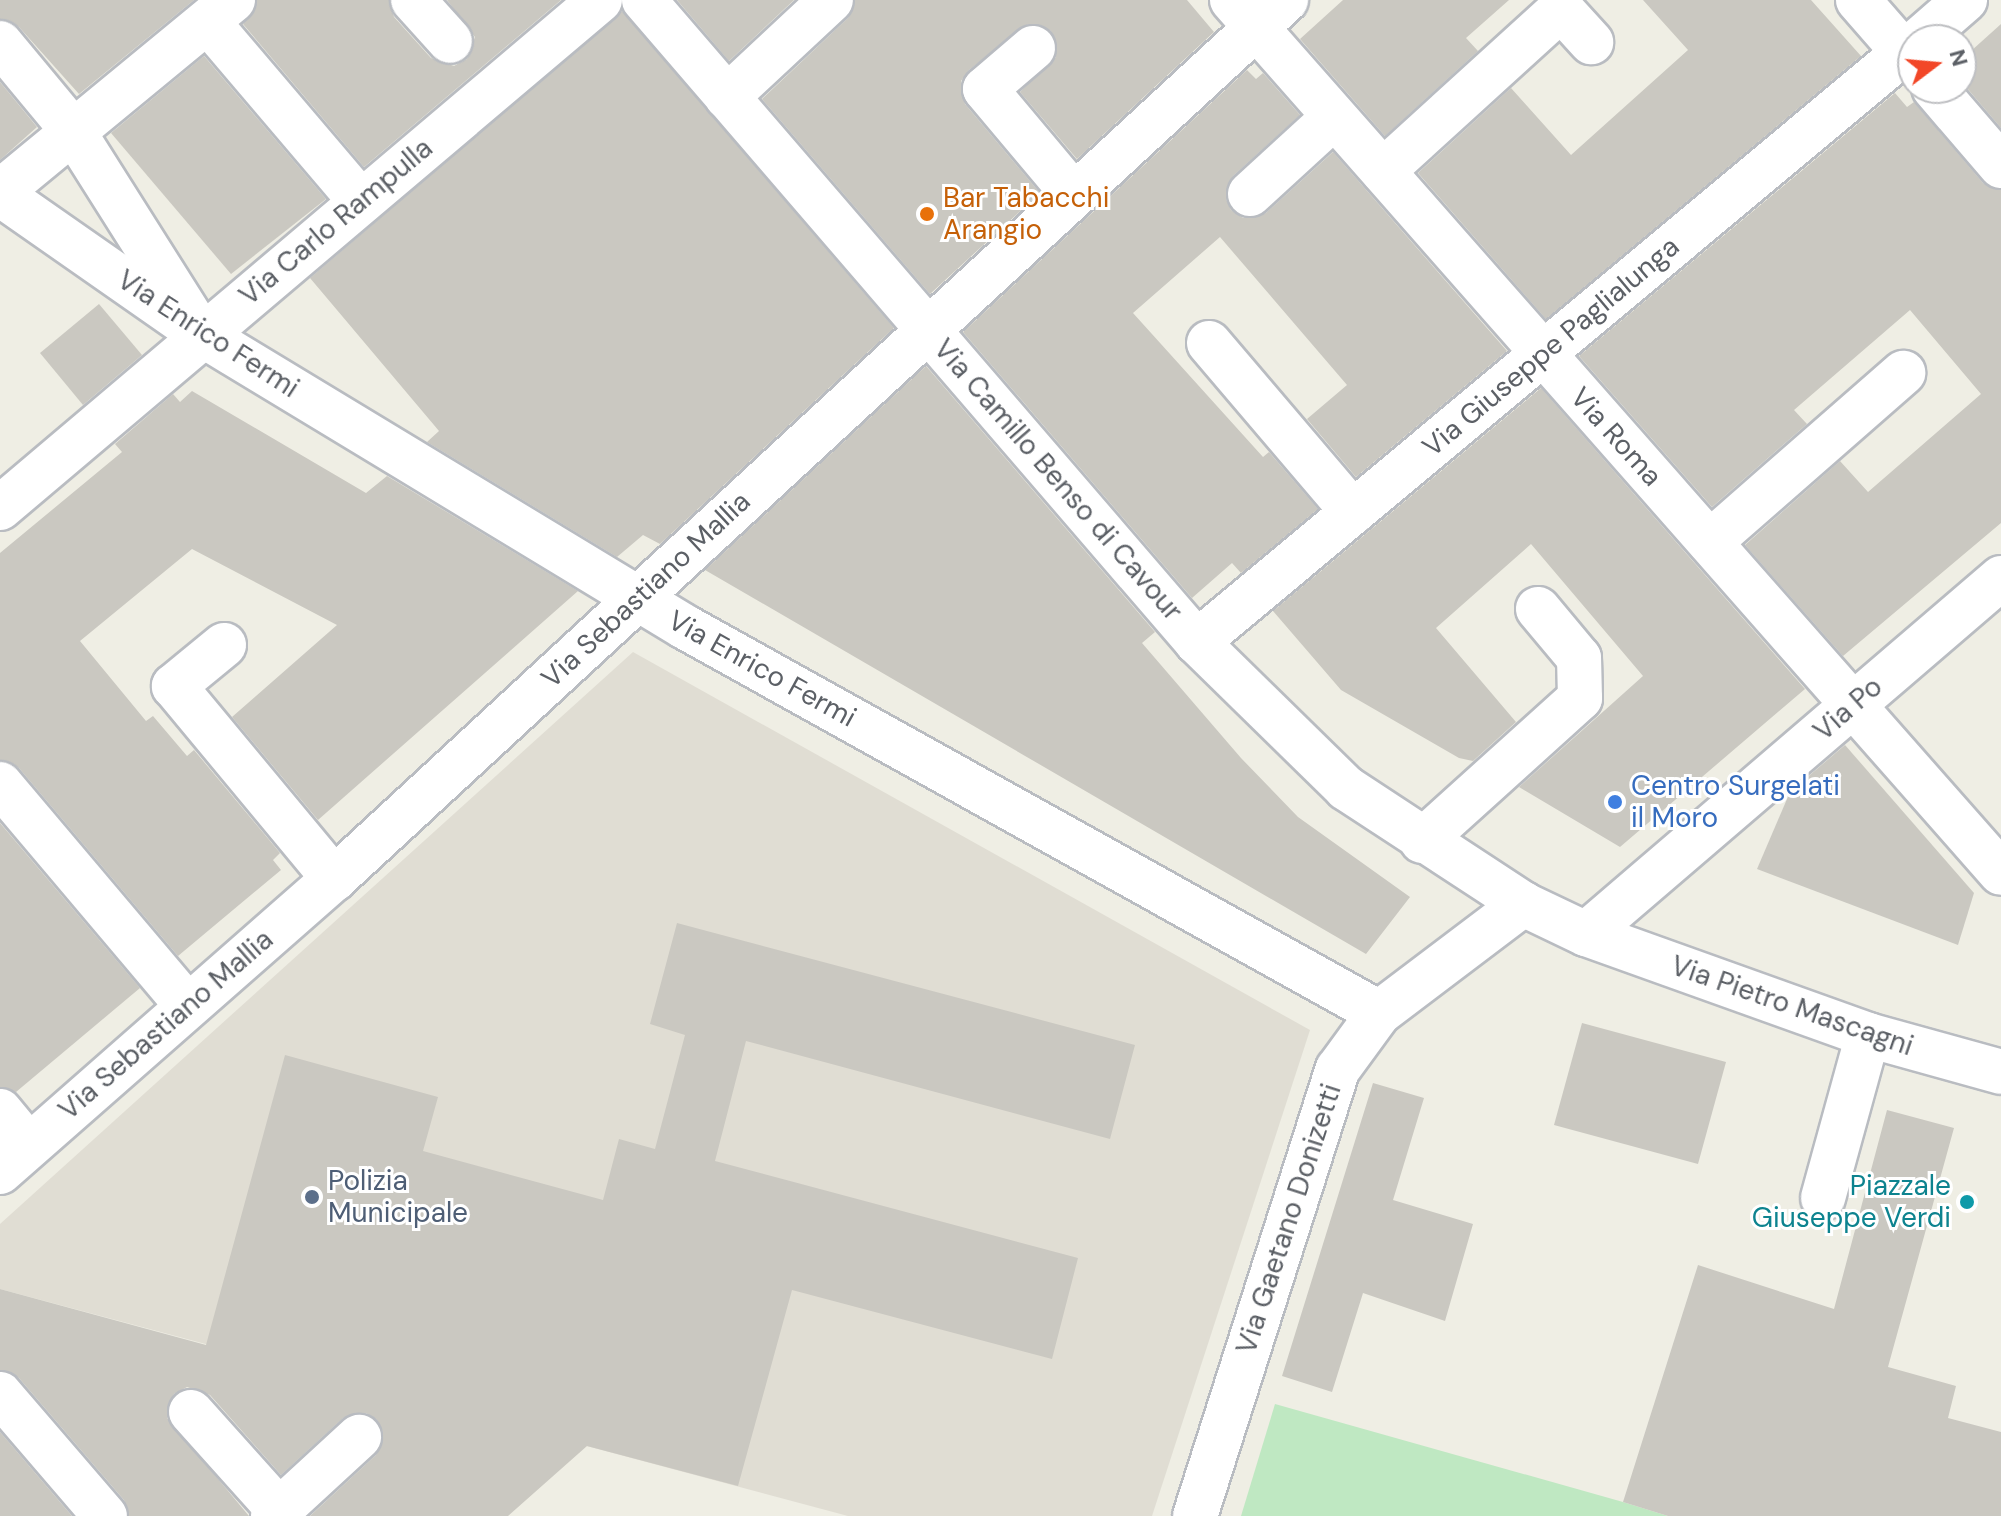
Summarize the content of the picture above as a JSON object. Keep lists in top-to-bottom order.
{
  "streets": {
    "street": [
      "Via Carlo Rampulla",
      "Via Enrico Fermi",
      "Via Giuseppe Paglialunga",
      "Via Roma",
      "Via Camillo Benso di Cavour",
      "Via Sebastiano Mallia",
      "Via Po",
      "Via Pietro Mascagni",
      "Via Gaetano Donizetti"
    ]
  },
  "crossings": [
    ["Via Carlo Rampulla", "Via Enrico Fermi"],
    ["Via Enrico Fermi", "Via Sebastiano Mallia"],
    ["Via Enrico Fermi", "Via Gaetano Donizetti"],
    ["Via Giuseppe Paglialunga", "Via Roma"],
    ["Via Giuseppe Paglialunga", "Via Camillo Benso di Cavour"],
    ["Via Roma", "Via Sebastiano Mallia"],
    ["Via Roma", "Via Po"],
    ["Via Camillo Benso di Cavour", "Via Sebastiano Mallia"],
    ["Via Camillo Benso di Cavour", "Via Pietro Mascagni"],
    ["Via Camillo Benso di Cavour", "Via Gaetano Donizetti"],
    ["Via Po", "Via Pietro Mascagni"],
    ["Via Pietro Mascagni", "Via Gaetano Donizetti"]
  ],
  "places": [
    "Bar Tabacchi Arangio",
    "Centro Surgelati il Moro",
    "Polizia Municipale",
    "Piazzale Giuseppe Verdi"
  ],
  "north": "right"
}
